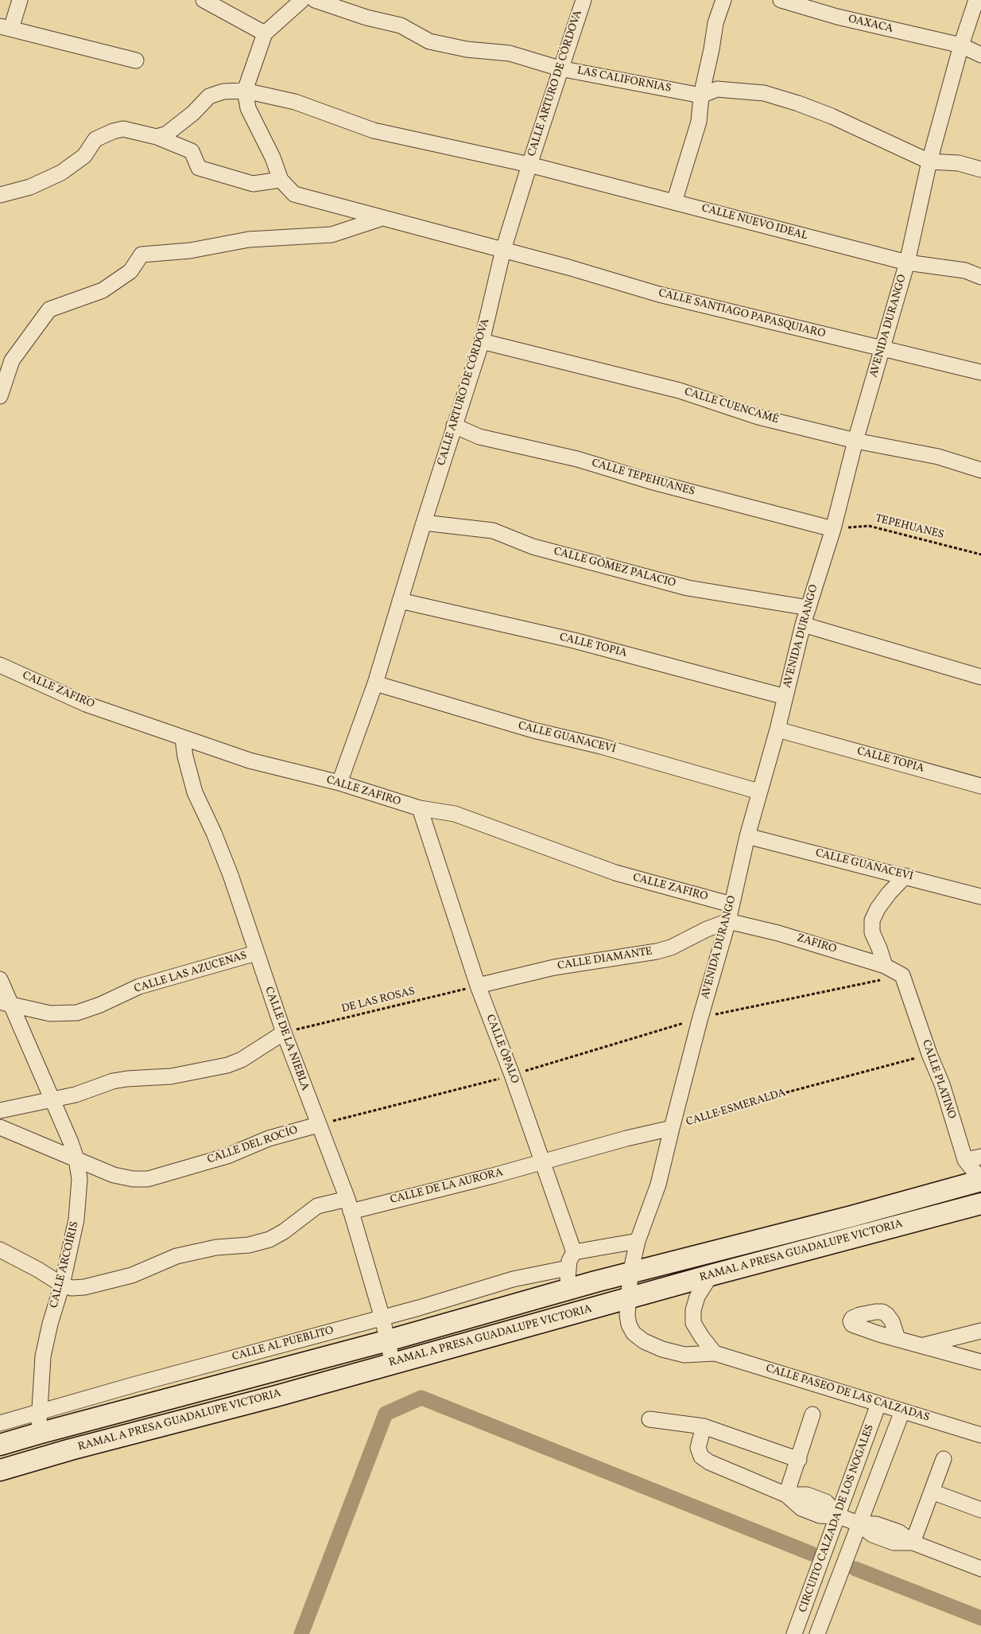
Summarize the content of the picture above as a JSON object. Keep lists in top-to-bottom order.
{
  "streets": {
    "main road": ["RAMAL A PRESA GUADALUPE VICTORIA"],
    "street": [
      "OAXACA",
      "LAS CALIFORNIAS",
      "CALLE ARTURO DE CÓRDOVA",
      "CALLE NUEVO IDEAL",
      "CALLE SANTIAGO PAPASQUIARO",
      "AVENIDA DURANGO",
      "CALLE CUENCAMÉ",
      "CALLE TEPEHUANES",
      "CALLE GÓMEZ PALACIO",
      "CALLE TOPIA",
      "CALLE ZAFIRO",
      "CALLE GUANACEVÍ",
      "ZAFIRO",
      "CALLE DIAMANTE",
      "CALLE LAS AZUCENAS",
      "CALLE DE LA NIEBLA",
      "CALLE ÓPALO",
      "CALLE PLATINO",
      "CALLE ESMERALDA",
      "CALLE DEL ROCÍO",
      "CALLE DE LA AURORA",
      "CALLE ARCOÍRIS",
      "CALLE AL PUEBLITO",
      "CALLE PASEO DE LAS CALZADAS",
      "CIRCUITO CALZADA DE LOS NOGALES"
    ],
    "path": ["TEPEHUANES", "DE LAS ROSAS"]
  },
  "crossings": [
    ["OAXACA", "AVENIDA DURANGO"],
    ["LAS CALIFORNIAS", "CALLE ARTURO DE CÓRDOVA"],
    ["LAS CALIFORNIAS", "AVENIDA DURANGO"],
    ["CALLE ARTURO DE CÓRDOVA", "CALLE NUEVO IDEAL"],
    ["CALLE ARTURO DE CÓRDOVA", "CALLE SANTIAGO PAPASQUIARO"],
    ["CALLE ARTURO DE CÓRDOVA", "CALLE CUENCAMÉ"],
    ["CALLE ARTURO DE CÓRDOVA", "CALLE TEPEHUANES"],
    ["CALLE ARTURO DE CÓRDOVA", "CALLE GÓMEZ PALACIO"],
    ["CALLE ARTURO DE CÓRDOVA", "CALLE TOPIA"],
    ["CALLE ARTURO DE CÓRDOVA", "CALLE ZAFIRO"],
    ["CALLE ARTURO DE CÓRDOVA", "CALLE GUANACEVÍ"],
    ["CALLE NUEVO IDEAL", "AVENIDA DURANGO"],
    ["CALLE SANTIAGO PAPASQUIARO", "AVENIDA DURANGO"],
    ["AVENIDA DURANGO", "CALLE CUENCAMÉ"],
    ["AVENIDA DURANGO", "CALLE TEPEHUANES"],
    ["AVENIDA DURANGO", "TEPEHUANES"],
    ["AVENIDA DURANGO", "CALLE GÓMEZ PALACIO"],
    ["AVENIDA DURANGO", "CALLE TOPIA"],
    ["AVENIDA DURANGO", "CALLE ZAFIRO"],
    ["AVENIDA DURANGO", "CALLE GUANACEVÍ"],
    ["AVENIDA DURANGO", "ZAFIRO"],
    ["AVENIDA DURANGO", "CALLE DIAMANTE"],
    ["AVENIDA DURANGO", "CALLE ESMERALDA"],
    ["AVENIDA DURANGO", "RAMAL A PRESA GUADALUPE VICTORIA"],
    ["AVENIDA DURANGO", "CALLE PASEO DE LAS CALZADAS"],
    ["CALLE TEPEHUANES", "TEPEHUANES"],
    ["CALLE ZAFIRO", "CALLE DE LA NIEBLA"],
    ["CALLE ZAFIRO", "CALLE ÓPALO"],
    ["ZAFIRO", "CALLE DIAMANTE"],
    ["ZAFIRO", "CALLE PLATINO"],
    ["CALLE DIAMANTE", "DE LAS ROSAS"],
    ["CALLE DIAMANTE", "CALLE ÓPALO"],
    ["CALLE LAS AZUCENAS", "CALLE DE LA NIEBLA"],
    ["CALLE LAS AZUCENAS", "CALLE ARCOÍRIS"],
    ["DE LAS ROSAS", "CALLE DE LA NIEBLA"],
    ["DE LAS ROSAS", "CALLE ÓPALO"],
    ["CALLE DE LA NIEBLA", "CALLE DEL ROCÍO"],
    ["CALLE DE LA NIEBLA", "CALLE DE LA AURORA"],
    ["CALLE DE LA NIEBLA", "RAMAL A PRESA GUADALUPE VICTORIA"],
    ["CALLE DE LA NIEBLA", "CALLE AL PUEBLITO"],
    ["CALLE ÓPALO", "CALLE ESMERALDA"],
    ["CALLE ÓPALO", "CALLE DE LA AURORA"],
    ["CALLE PLATINO", "CALLE ESMERALDA"],
    ["CALLE PLATINO", "RAMAL A PRESA GUADALUPE VICTORIA"],
    ["CALLE ESMERALDA", "CALLE DE LA AURORA"],
    ["CALLE DEL ROCÍO", "CALLE ARCOÍRIS"],
    ["CALLE DE LA AURORA", "CALLE ARCOÍRIS"],
    ["RAMAL A PRESA GUADALUPE VICTORIA", "CALLE ARCOÍRIS"],
    ["RAMAL A PRESA GUADALUPE VICTORIA", "CALLE PASEO DE LAS CALZADAS"],
    ["CALLE ARCOÍRIS", "CALLE AL PUEBLITO"],
    ["CALLE PASEO DE LAS CALZADAS", "CIRCUITO CALZADA DE LOS NOGALES"]
  ]
}
